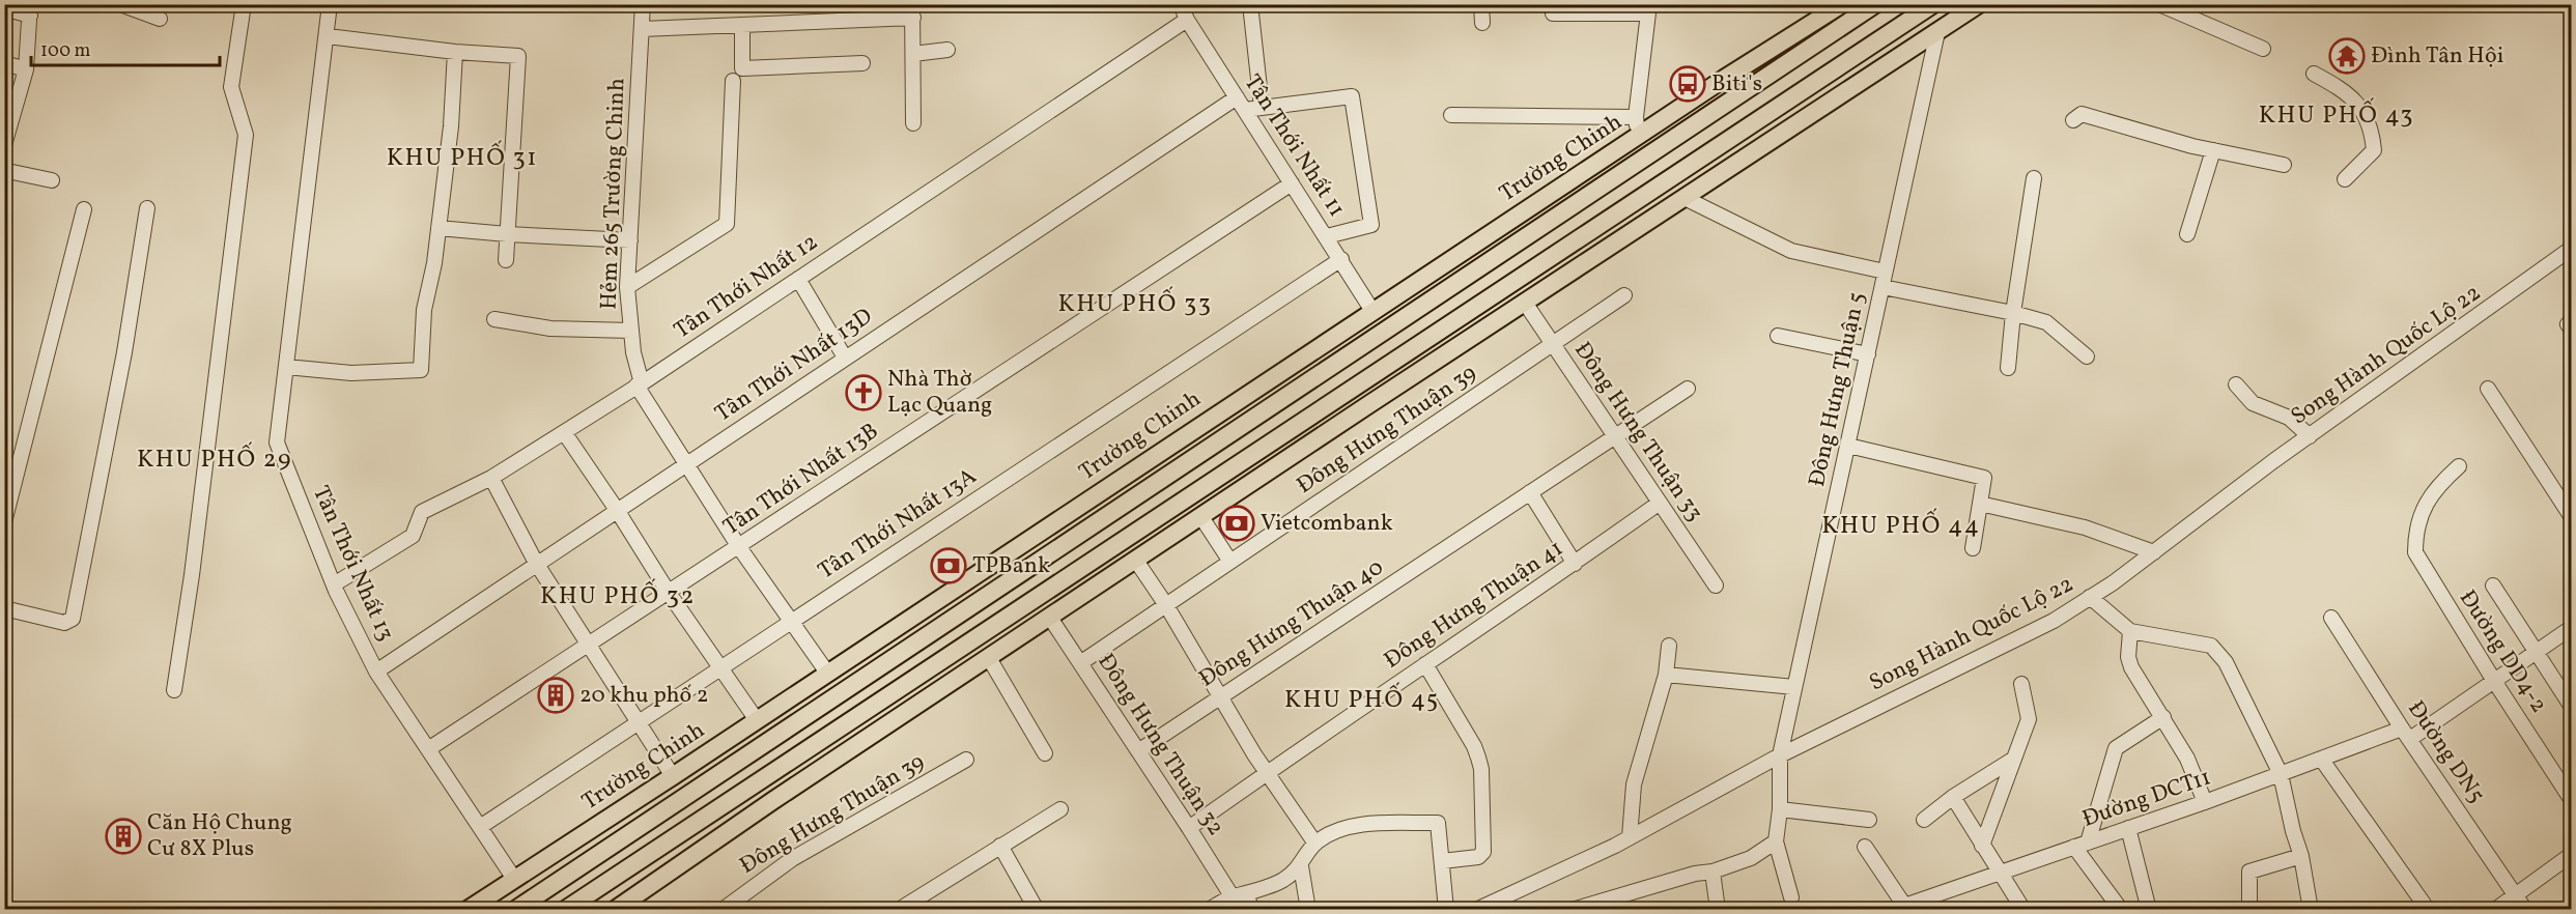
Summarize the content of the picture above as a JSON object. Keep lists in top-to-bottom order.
{
  "streets": {
    "main road": ["Trường Chinh"],
    "street": [
      "Tân Thới Nhất 11",
      "Hẻm 265 Trường Chinh",
      "Tân Thới Nhất 12",
      "Song Hành Quốc Lộ 22",
      "Tân Thới Nhất 13D",
      "Đông Hưng Thuận 5",
      "Đông Hưng Thuận 39",
      "Đông Hưng Thuận 33",
      "Tân Thới Nhất 13B",
      "Tân Thới Nhất 13A",
      "Tân Thới Nhất 13",
      "Đông Hưng Thuận 41",
      "Đông Hưng Thuận 40",
      "Đường DD4-2",
      "Đông Hưng Thuận 32",
      "Đường DN5",
      "Đường DCT11"
    ]
  },
  "crossings": [
    ["Tân Thới Nhất 11", "Trường Chinh"],
    ["Tân Thới Nhất 11", "Tân Thới Nhất 12"],
    ["Tân Thới Nhất 11", "Tân Thới Nhất 13D"],
    ["Tân Thới Nhất 11", "Tân Thới Nhất 13B"],
    ["Tân Thới Nhất 11", "Tân Thới Nhất 13A"],
    ["Trường Chinh", "Hẻm 265 Trường Chinh"],
    ["Trường Chinh", "Tân Thới Nhất 13"],
    ["Hẻm 265 Trường Chinh", "Tân Thới Nhất 12"],
    ["Hẻm 265 Trường Chinh", "Tân Thới Nhất 13D"],
    ["Hẻm 265 Trường Chinh", "Tân Thới Nhất 13B"],
    ["Hẻm 265 Trường Chinh", "Tân Thới Nhất 13A"],
    ["Tân Thới Nhất 12", "Tân Thới Nhất 13"],
    ["Song Hành Quốc Lộ 22", "Đông Hưng Thuận 5"],
    ["Tân Thới Nhất 13D", "Tân Thới Nhất 13"],
    ["Đông Hưng Thuận 39", "Đông Hưng Thuận 33"],
    ["Đông Hưng Thuận 39", "Đông Hưng Thuận 32"],
    ["Đông Hưng Thuận 33", "Đông Hưng Thuận 41"],
    ["Đông Hưng Thuận 33", "Đông Hưng Thuận 40"],
    ["Tân Thới Nhất 13B", "Tân Thới Nhất 13"],
    ["Tân Thới Nhất 13A", "Tân Thới Nhất 13"],
    ["Đông Hưng Thuận 41", "Đông Hưng Thuận 32"],
    ["Đông Hưng Thuận 40", "Đông Hưng Thuận 32"],
    ["Đường DD4-2", "Đường DCT11"],
    ["Đường DN5", "Đường DCT11"]
  ],
  "districts": [
    "KHU PHỐ 43",
    "KHU PHỐ 31",
    "KHU PHỐ 33",
    "KHU PHỐ 29",
    "KHU PHỐ 44",
    "KHU PHỐ 32",
    "KHU PHỐ 45"
  ],
  "places": {
    "temple": ["Đình Tân Hội"],
    "bus stop": ["Biti's"],
    "church": ["Nhà Thờ Lạc Quang"],
    "bank": ["Vietcombank", "TPBank"],
    "building": ["20 khu phố 2", "Căn Hộ Chung Cư 8X Plus"]
  },
  "scale_bar": "100 m"
}
